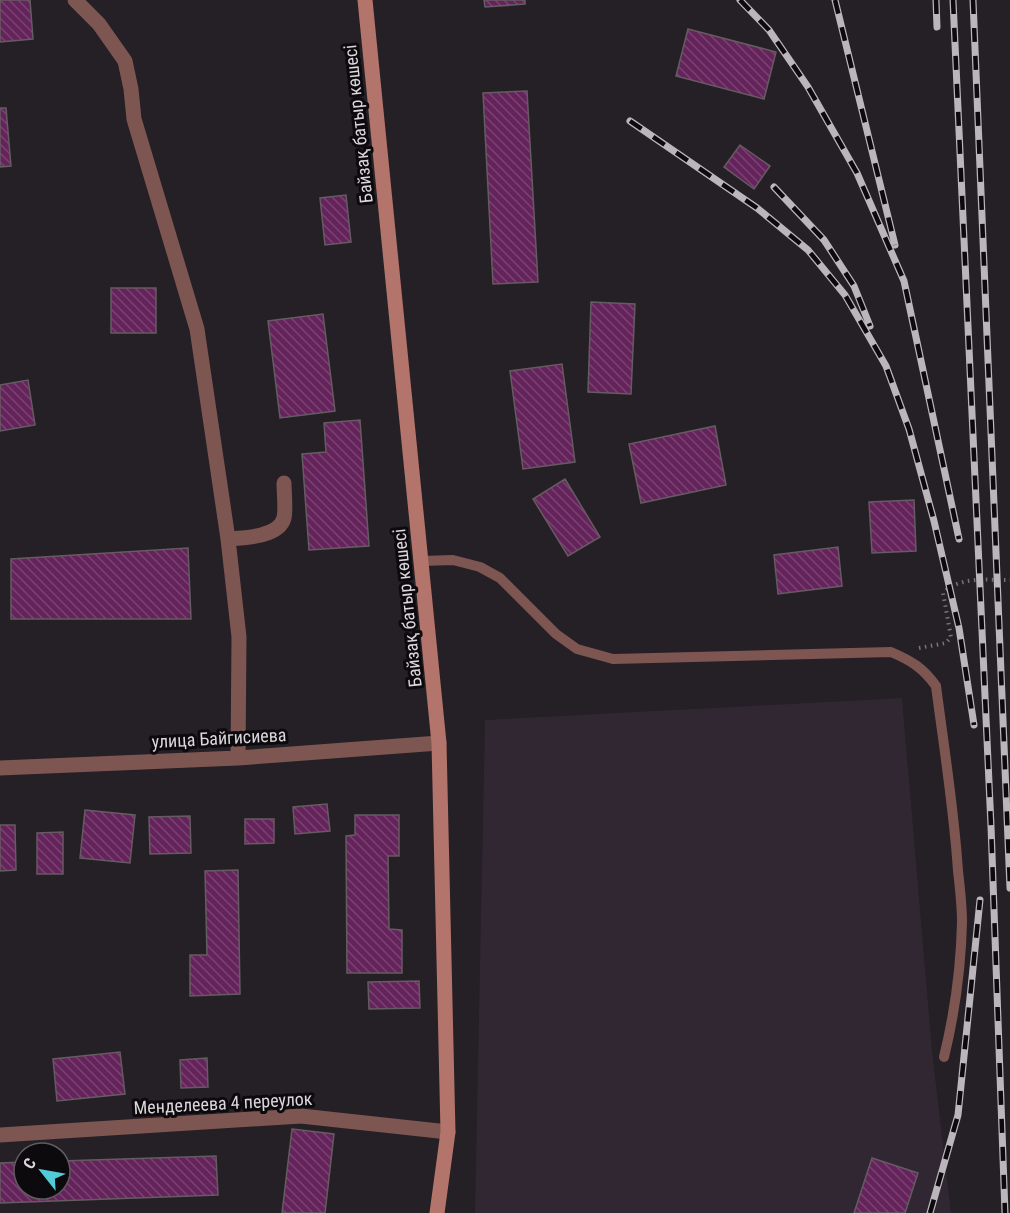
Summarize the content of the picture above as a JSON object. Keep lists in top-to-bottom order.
{
  "streets": {
    "main road": ["Байзақ батыр көшесі"],
    "street": ["улица Байгисиева", "Менделеева 4 переулок"]
  },
  "crossings": [
    ["Байзақ батыр көшесі", "улица Байгисиева"],
    ["Байзақ батыр көшесі", "Менделеева 4 переулок"]
  ],
  "north": "top left"
}
